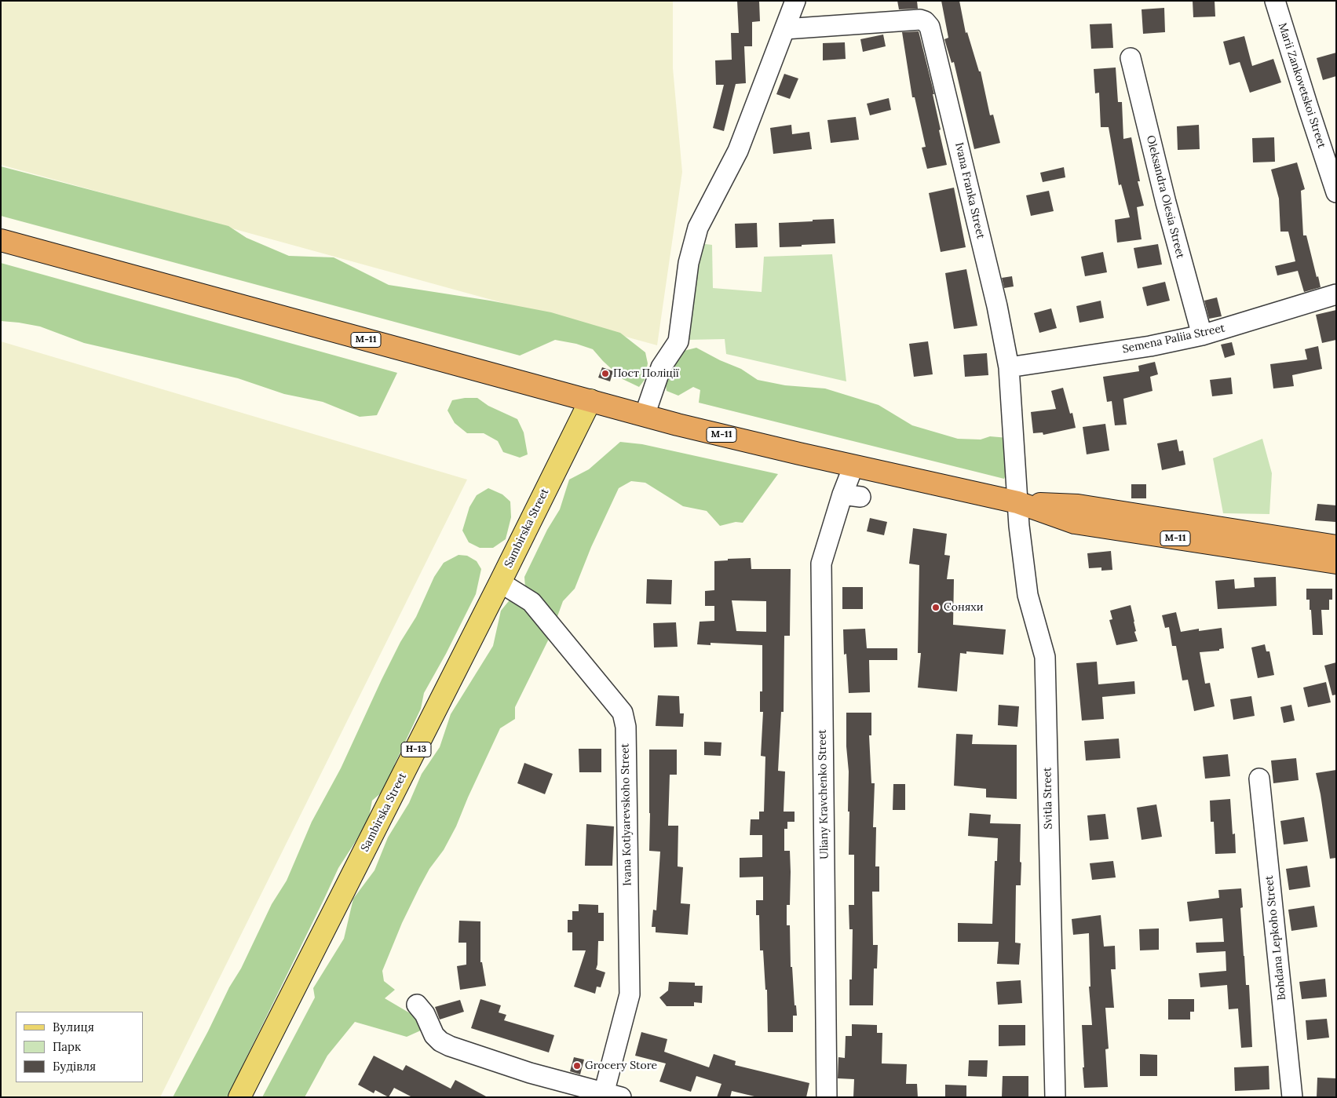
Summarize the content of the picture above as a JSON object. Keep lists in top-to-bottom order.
{
  "streets": {
    "highway": ["М-11"],
    "main road": ["Sambirska Street", "Н-13"],
    "street": [
      "Marii Zankovetskoi Street",
      "Ivana Franka Street",
      "Oleksandra Olesia Street",
      "Semena Paliia Street",
      "Uliany Kravchenko Street",
      "Svitla Street",
      "Ivana Kotlyarevskoho Street",
      "Bohdana Lepkoho Street"
    ]
  },
  "crossings": [
    ["Ivana Franka Street", "Semena Paliia Street"],
    ["Ivana Franka Street", "М-11"],
    ["Ivana Franka Street", "Svitla Street"],
    ["Oleksandra Olesia Street", "Semena Paliia Street"],
    ["М-11", "Sambirska Street"],
    ["М-11", "Uliany Kravchenko Street"],
    ["М-11", "Svitla Street"],
    ["Sambirska Street", "Ivana Kotlyarevskoho Street"]
  ],
  "places": ["Пост Поліції", "Соняхи", "Grocery Store"],
  "legend": ["Вулиця", "Парк", "Будівля"]
}
